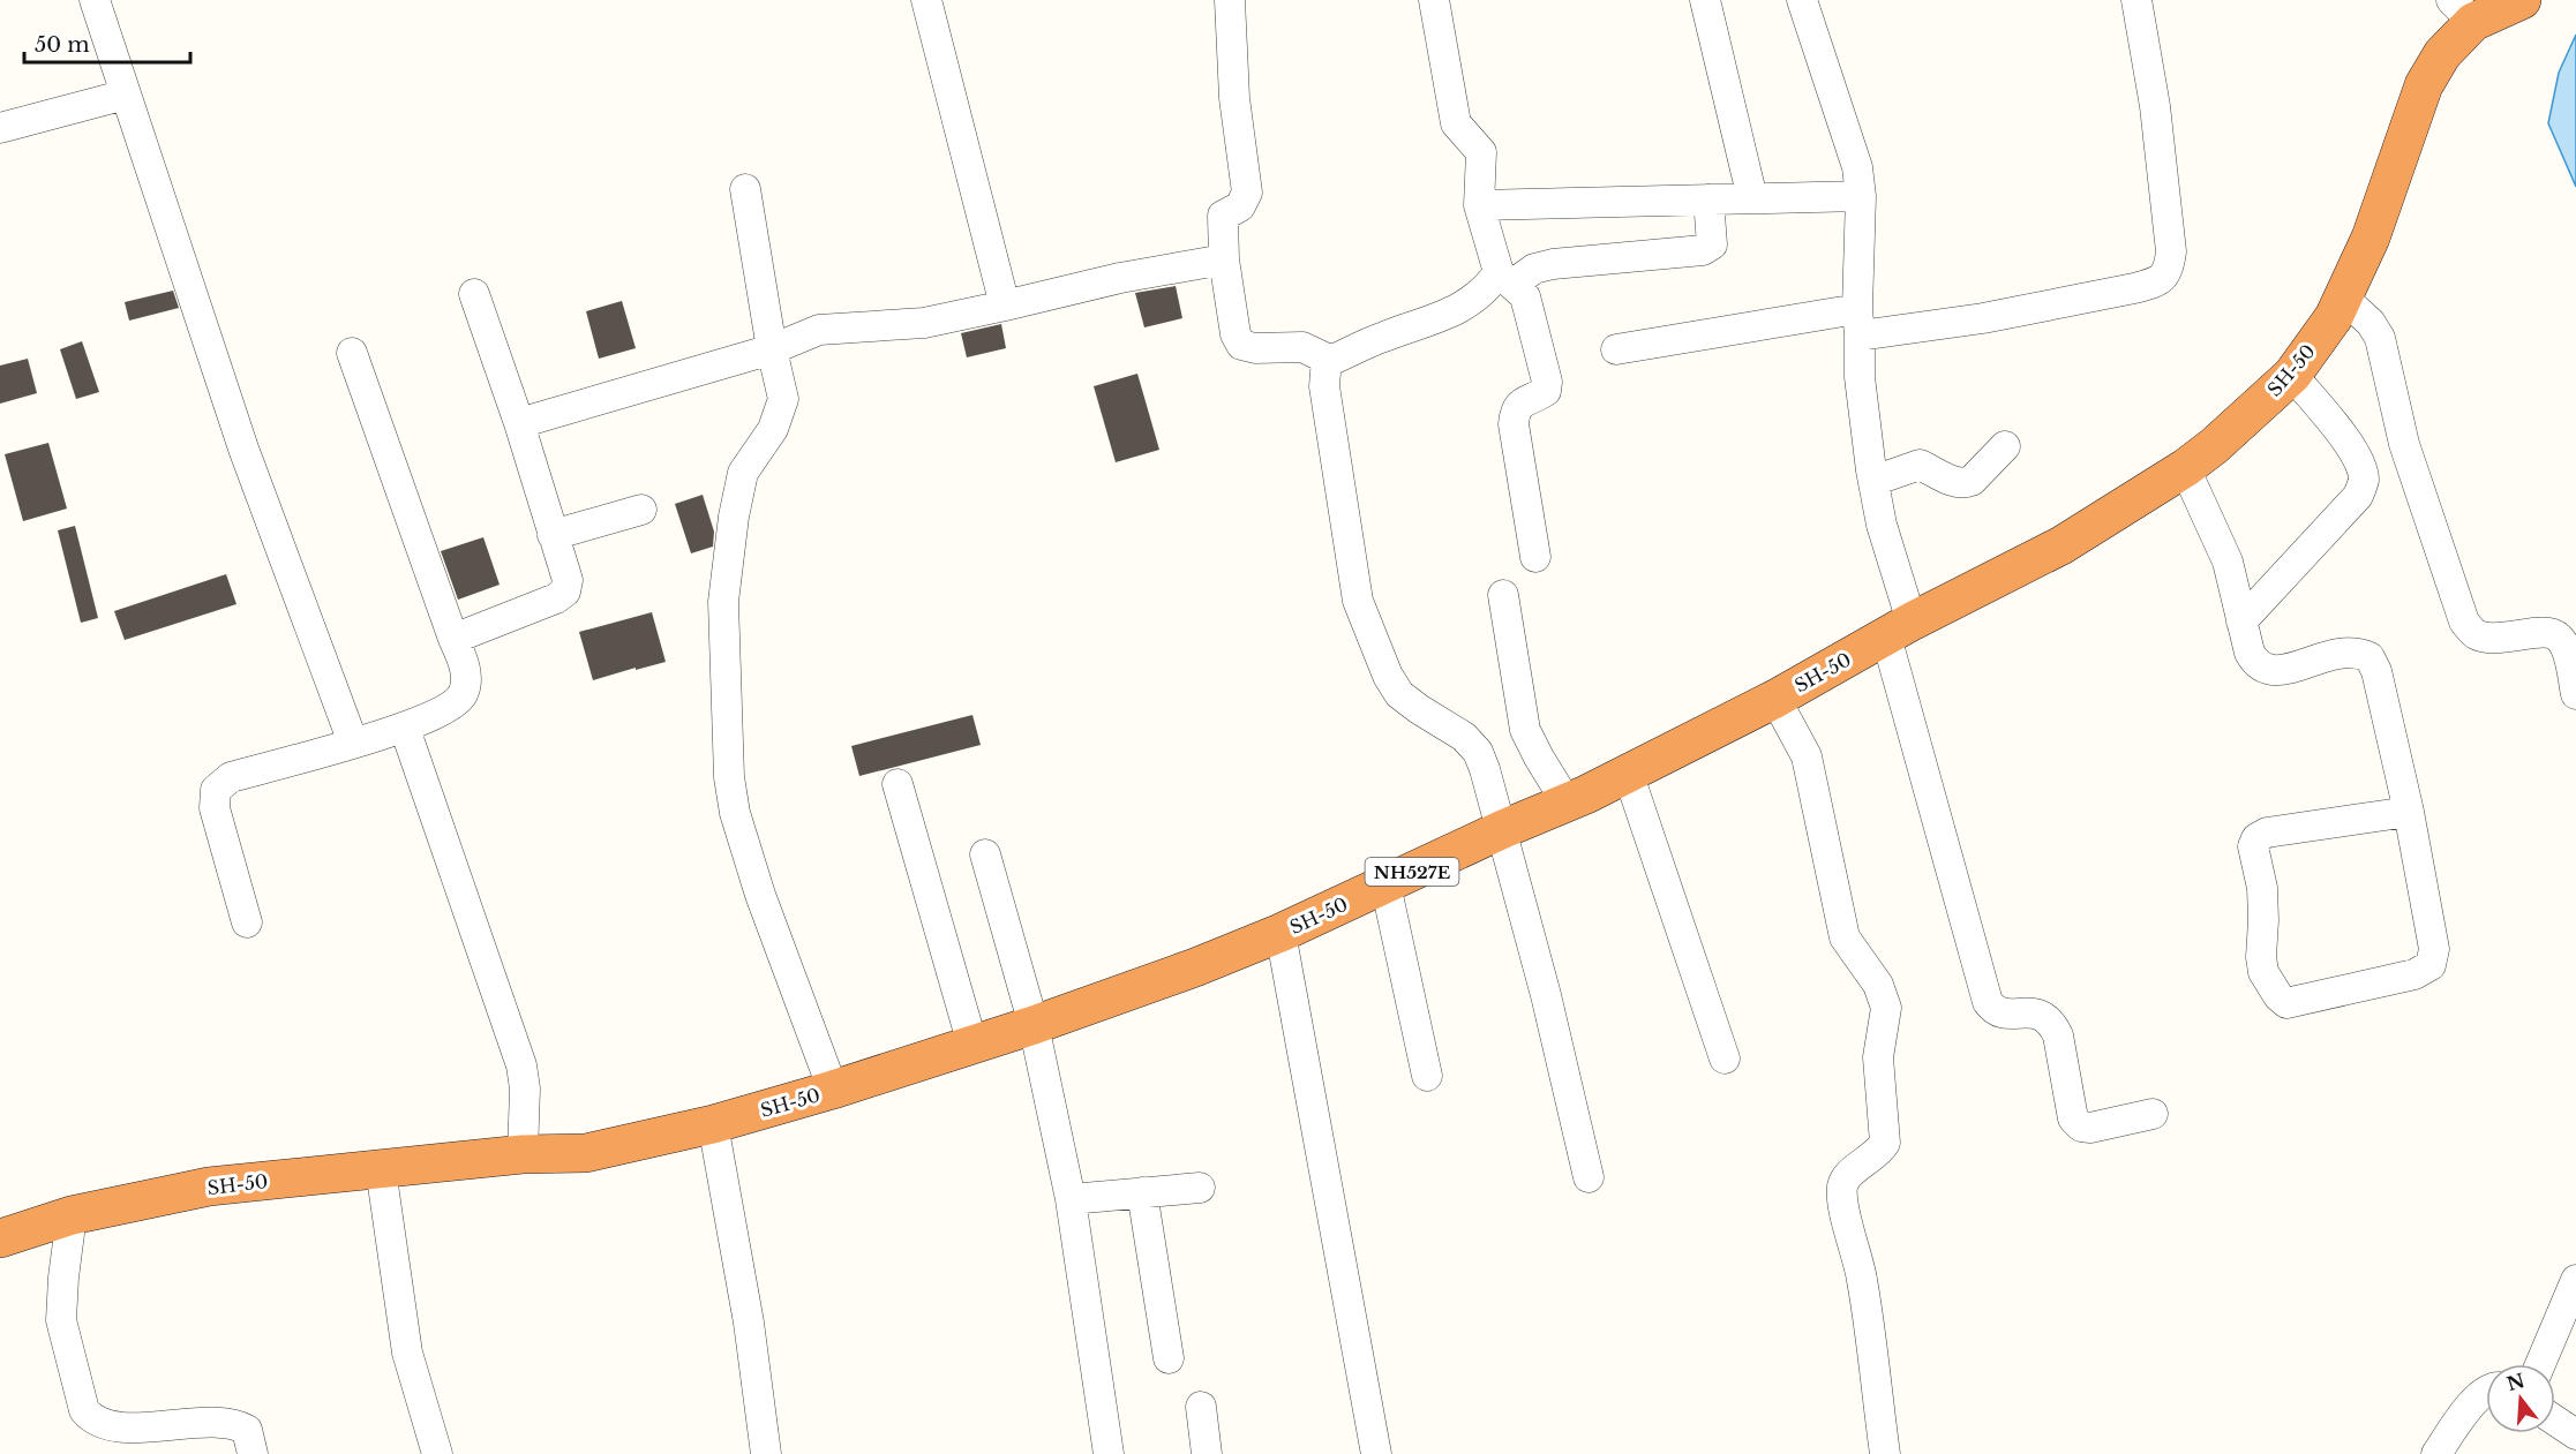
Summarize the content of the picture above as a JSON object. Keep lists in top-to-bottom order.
{
  "streets": {
    "highway": ["SH-50", "NH527E"]
  },
  "scale_bar": "50 m",
  "north": "top"
}
